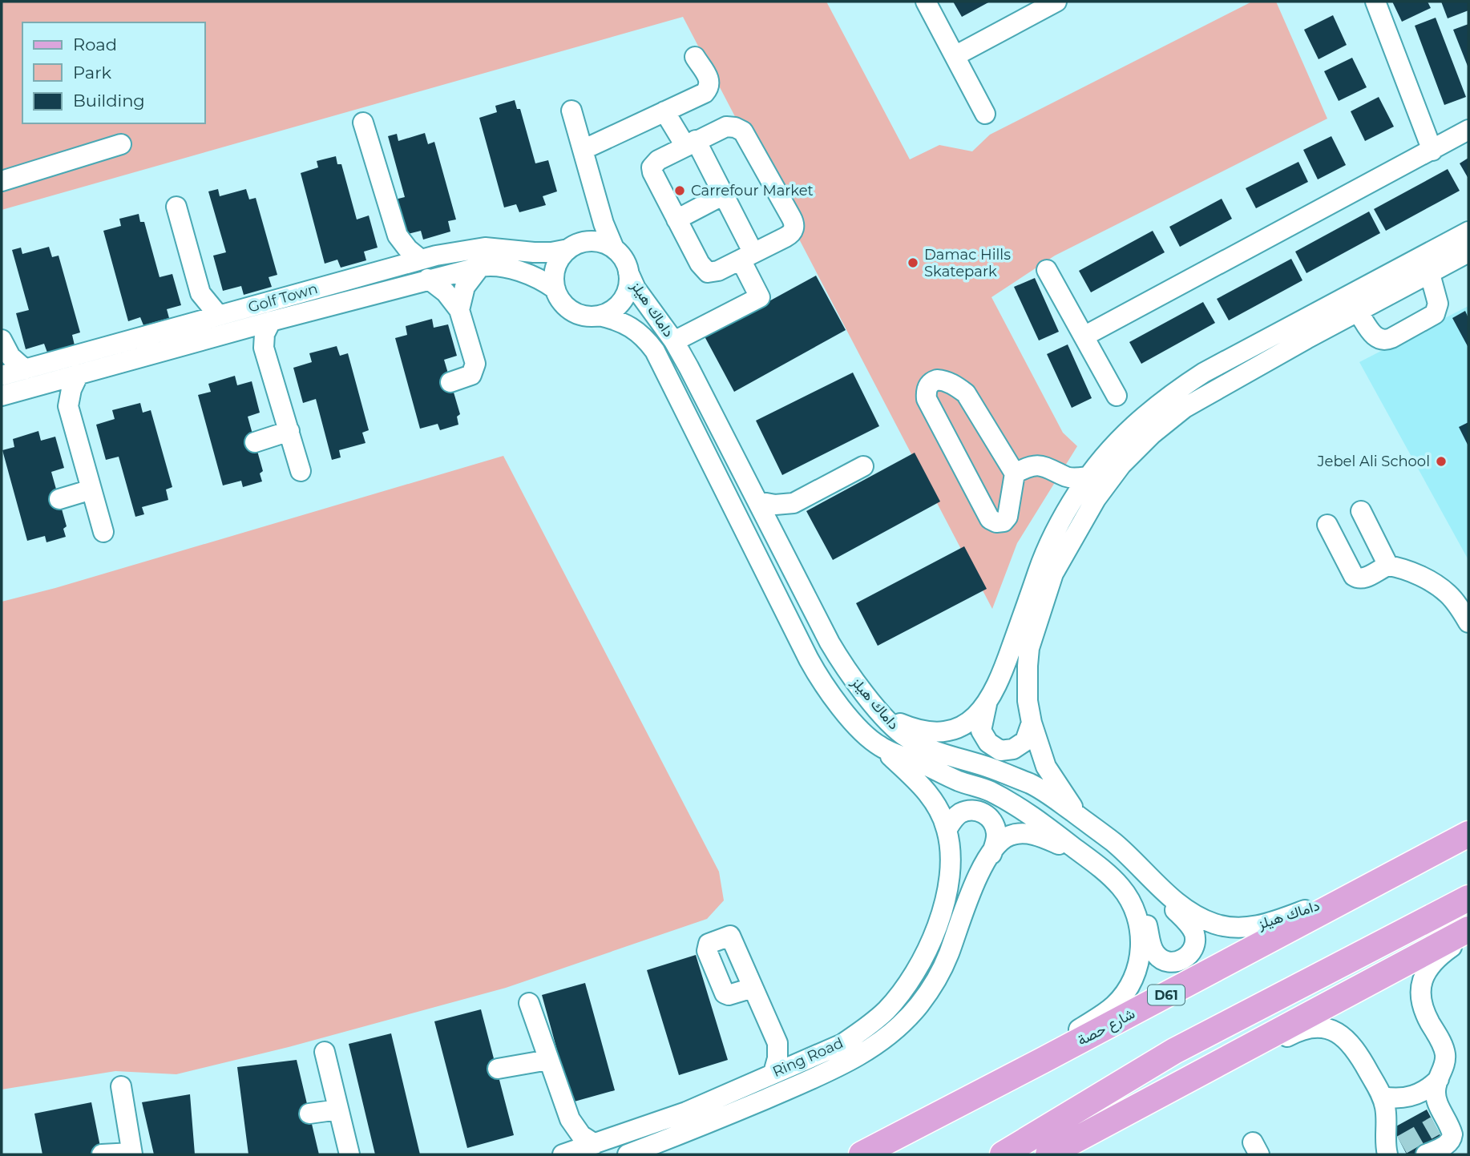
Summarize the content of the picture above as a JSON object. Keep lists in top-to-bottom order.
{
  "streets": {
    "main road": ["D61", "شارع حصة"],
    "street": ["Golf Town", "داماك هيلز", "Ring Road"]
  },
  "crossings": [
    ["Golf Town", "داماك هيلز"],
    ["داماك هيلز", "شارع حصة"],
    ["داماك هيلز", "Ring Road"]
  ],
  "places": ["Carrefour Market", "Damac Hills Skatepark", "Jebel Ali School"],
  "legend": ["Road", "Park", "Building"]
}
